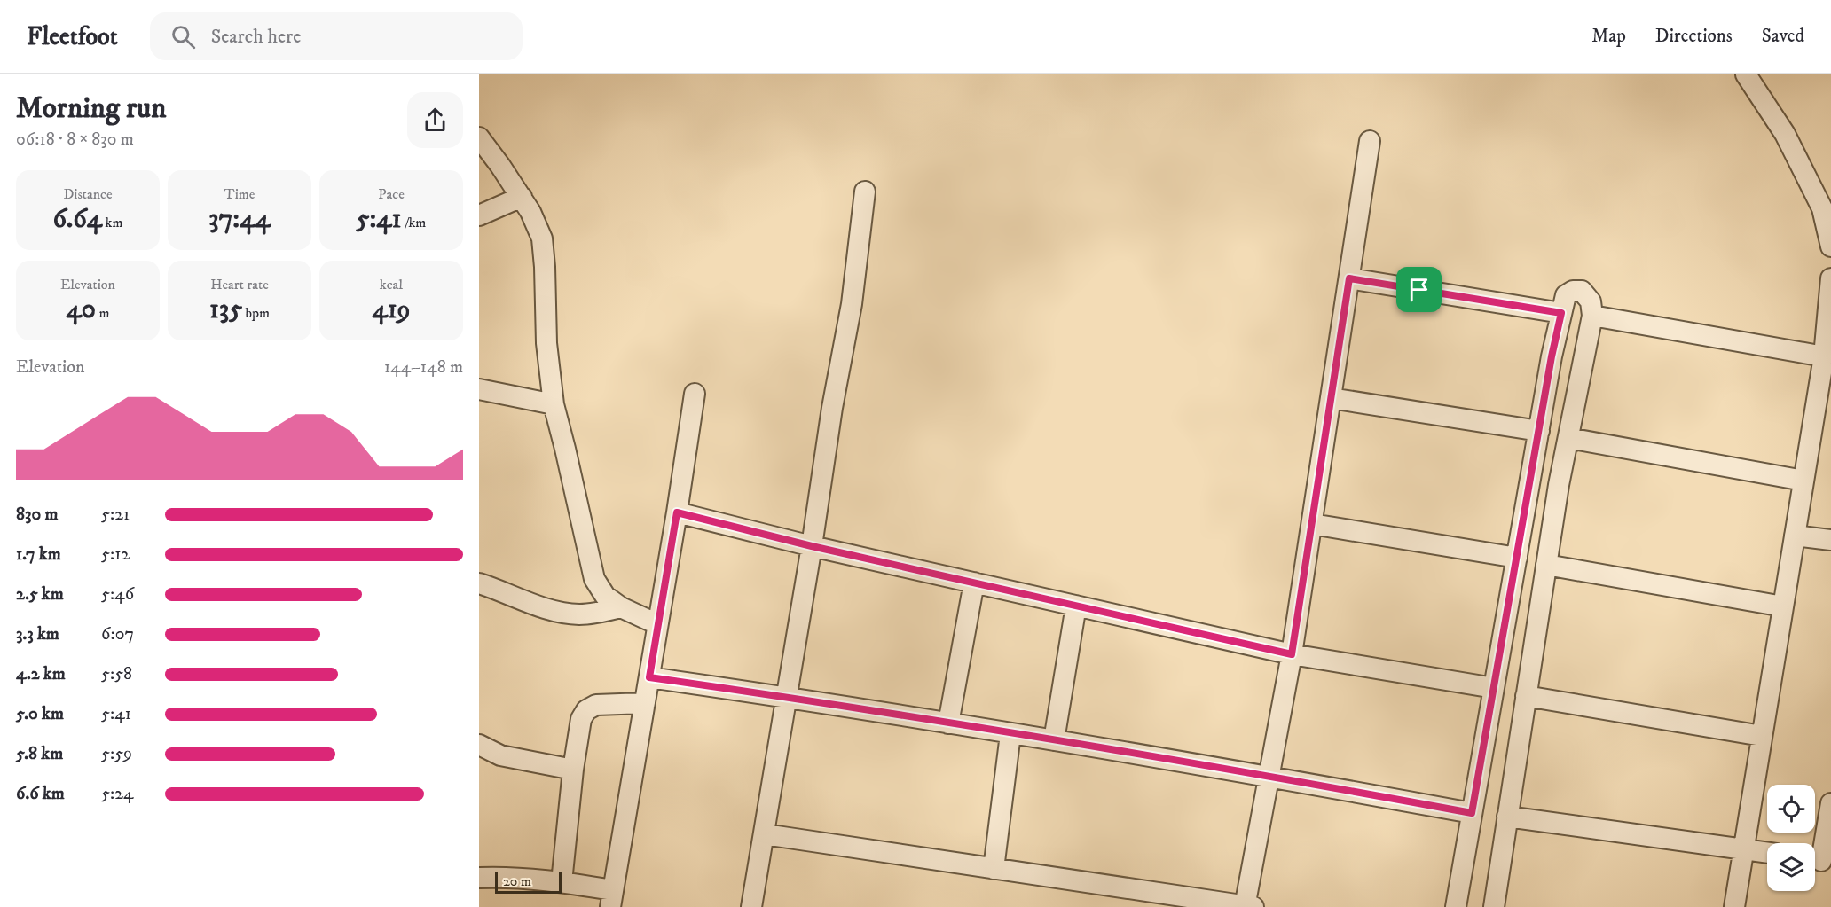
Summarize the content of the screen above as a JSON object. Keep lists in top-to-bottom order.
{
  "scale_bar": "20 m",
  "page": {
    "header": "Fleetfoot",
    "search": "Search here",
    "nav": ["Map", "Directions", "Saved"],
    "heading": ["Morning run", "06:18 · 8 × 830 m"],
    "stats": [
      ["Distance", "6.64 km"],
      ["Time", "37:44"],
      ["Pace", "5:41 /km"],
      ["Elevation", "40 m"],
      ["Heart rate", "135 bpm"],
      ["kcal", "419"]
    ],
    "chart": ["Elevation", "144–148 m"],
    "list": [
      {
        "name": "830 m",
        "note": "5:21"
      },
      {
        "name": "1.7 km",
        "note": "5:12"
      },
      {
        "name": "2.5 km",
        "note": "5:46"
      },
      {
        "name": "3.3 km",
        "note": "6:07"
      },
      {
        "name": "4.2 km",
        "note": "5:58"
      },
      {
        "name": "5.0 km",
        "note": "5:41"
      },
      {
        "name": "5.8 km",
        "note": "5:59"
      },
      {
        "name": "6.6 km",
        "note": "5:24"
      }
    ],
    "scale": "20 m"
  }
}
